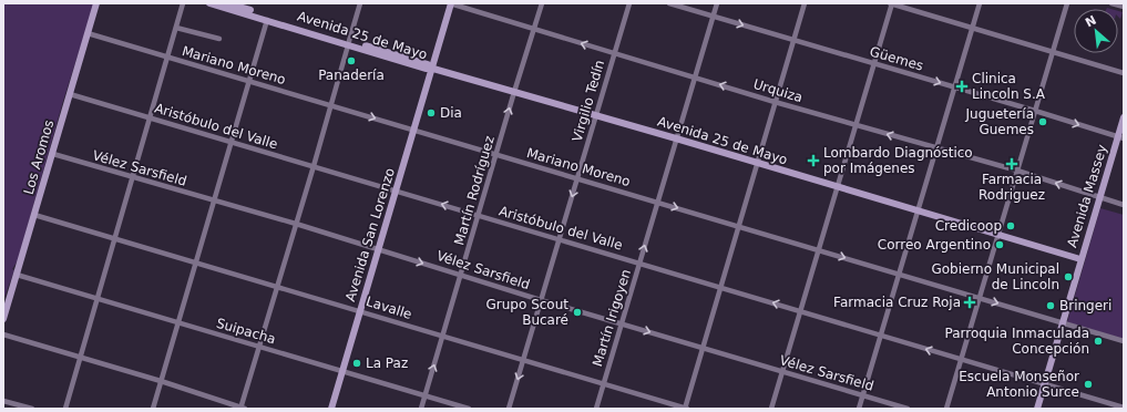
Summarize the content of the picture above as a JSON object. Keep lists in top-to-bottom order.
{
  "streets": {
    "main road": [
      "Avenida 25 de Mayo",
      "Los Aromos",
      "Avenida Massey",
      "Avenida San Lorenzo"
    ],
    "street": [
      "Güemes",
      "Mariano Moreno",
      "Urquiza",
      "Virgilio Tedín",
      "Aristóbulo del Valle",
      "Vélez Sarsfield",
      "Martín Rodríguez",
      "Lavalle",
      "Martín Irigoyen",
      "Suipacha"
    ]
  },
  "crossings": [
    ["Avenida 25 de Mayo", "Virgilio Tedín"],
    ["Avenida 25 de Mayo", "Martín Rodríguez"],
    ["Avenida 25 de Mayo", "Avenida Massey"],
    ["Avenida 25 de Mayo", "Avenida San Lorenzo"],
    ["Avenida 25 de Mayo", "Martín Irigoyen"],
    ["Güemes", "Avenida Massey"],
    ["Güemes", "Martín Irigoyen"],
    ["Mariano Moreno", "Virgilio Tedín"],
    ["Mariano Moreno", "Los Aromos"],
    ["Mariano Moreno", "Martín Rodríguez"],
    ["Mariano Moreno", "Avenida Massey"],
    ["Mariano Moreno", "Avenida San Lorenzo"],
    ["Mariano Moreno", "Martín Irigoyen"],
    ["Urquiza", "Virgilio Tedín"],
    ["Urquiza", "Martín Rodríguez"],
    ["Urquiza", "Avenida Massey"],
    ["Urquiza", "Avenida San Lorenzo"],
    ["Urquiza", "Martín Irigoyen"],
    ["Virgilio Tedín", "Aristóbulo del Valle"],
    ["Virgilio Tedín", "Vélez Sarsfield"],
    ["Virgilio Tedín", "Lavalle"],
    ["Aristóbulo del Valle", "Los Aromos"],
    ["Aristóbulo del Valle", "Martín Rodríguez"],
    ["Aristóbulo del Valle", "Avenida Massey"],
    ["Aristóbulo del Valle", "Avenida San Lorenzo"],
    ["Aristóbulo del Valle", "Martín Irigoyen"],
    ["Los Aromos", "Vélez Sarsfield"],
    ["Los Aromos", "Lavalle"],
    ["Los Aromos", "Suipacha"],
    ["Vélez Sarsfield", "Martín Rodríguez"],
    ["Vélez Sarsfield", "Avenida San Lorenzo"],
    ["Vélez Sarsfield", "Martín Irigoyen"],
    ["Martín Rodríguez", "Lavalle"],
    ["Martín Rodríguez", "Suipacha"],
    ["Avenida San Lorenzo", "Lavalle"],
    ["Avenida San Lorenzo", "Suipacha"],
    ["Lavalle", "Martín Irigoyen"]
  ],
  "one_way": ["Güemes", "Urquiza"],
  "places": {
    "other": [
      "Panadería",
      "Dia",
      "Juguetería Guemes",
      "Credicoop",
      "Correo Argentino",
      "Gobierno Municipal de Lincoln",
      "Bringeri",
      "Grupo Scout Bucaré",
      "Parroquia Inmaculada Concepción",
      "La Paz",
      "Escuela Monseñor Antonio Surce"
    ],
    "health": [
      "Clinica Lincoln S.A",
      "Lombardo Diagnóstico por Imágenes",
      "Farmacia Rodriguez",
      "Farmacia Cruz Roja"
    ]
  },
  "north": "top left"
}
